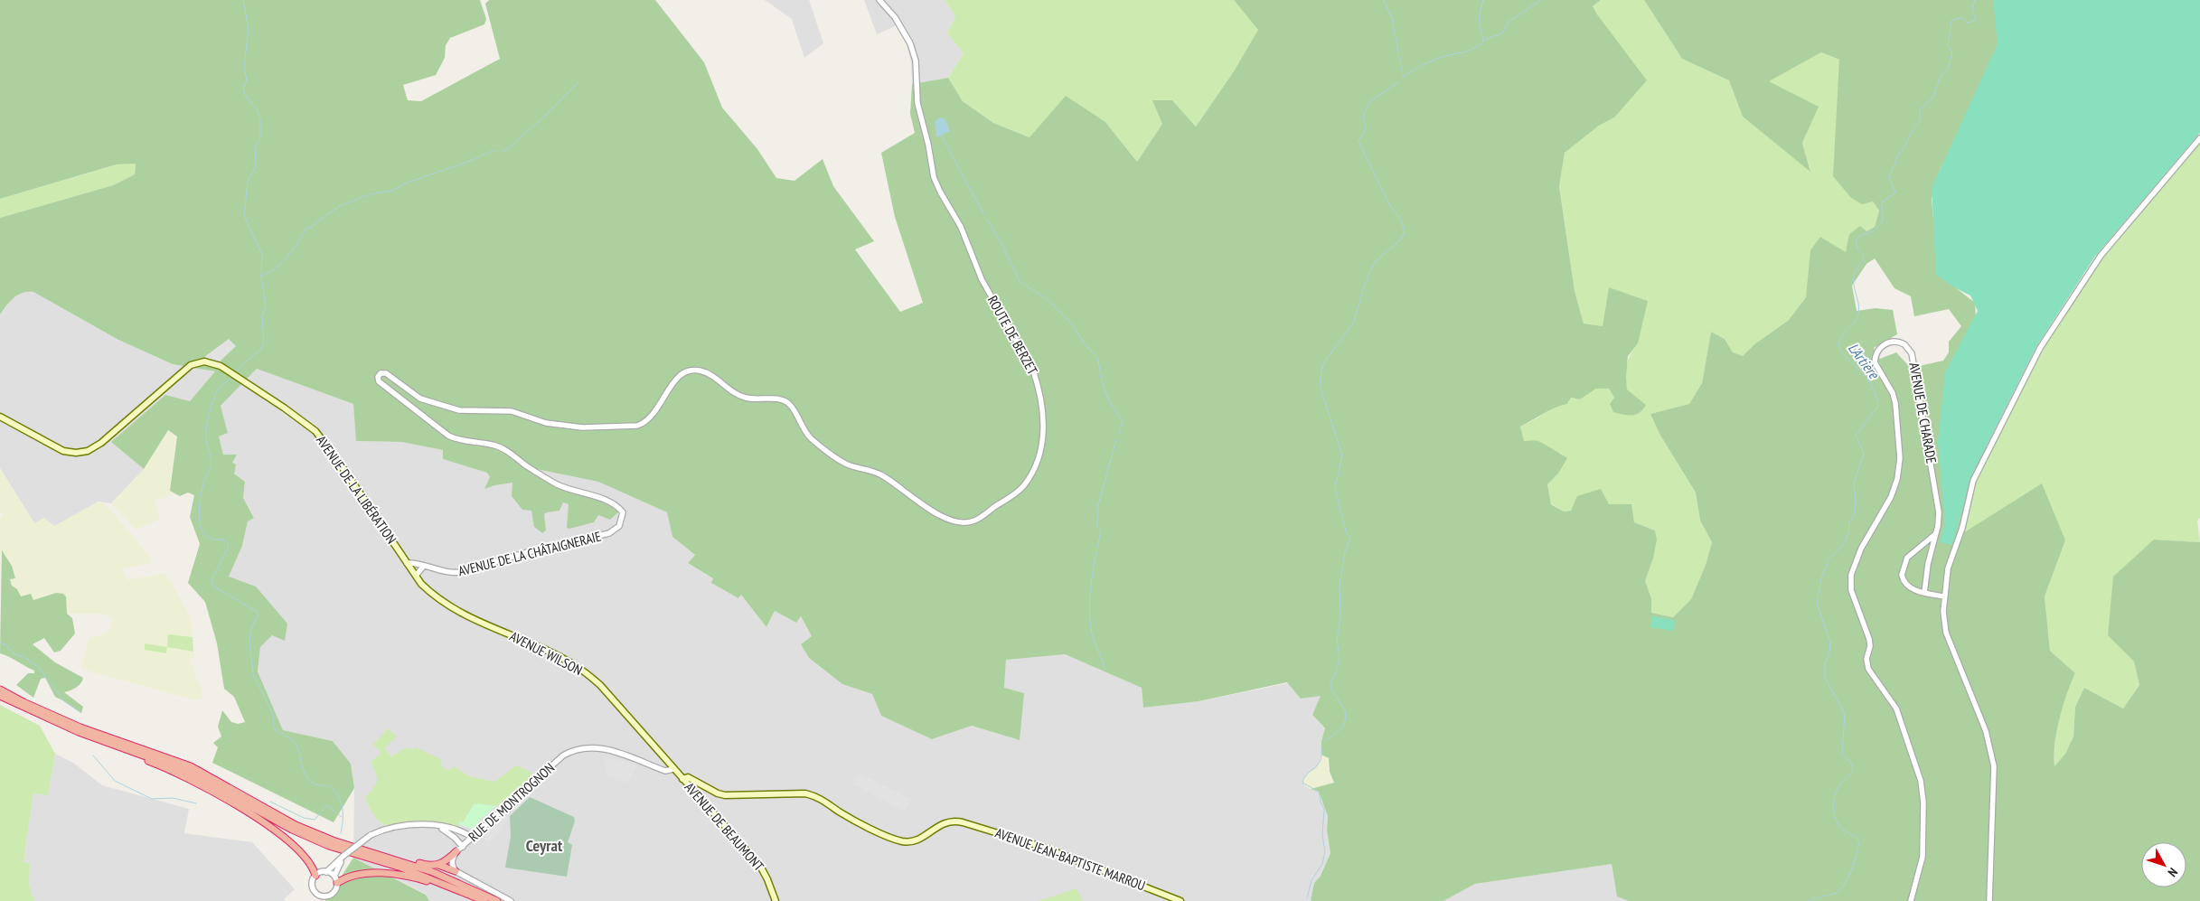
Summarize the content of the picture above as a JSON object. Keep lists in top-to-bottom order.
{
  "streets": {
    "main road": [
      "AVENUE DE LA LIBÉRATION",
      "AVENUE WILSON",
      "AVENUE DE BEAUMONT",
      "AVENUE JEAN-BAPTISTE MARROU"
    ],
    "street": [
      "ROUTE DE BERZET",
      "AVENUE DE CHARADE",
      "AVENUE DE LA CHÂTAIGNERAIE",
      "RUE DE MONTROGNON"
    ]
  },
  "crossings": [
    ["ROUTE DE BERZET", "AVENUE DE LA CHÂTAIGNERAIE"],
    ["AVENUE DE LA LIBÉRATION", "AVENUE DE LA CHÂTAIGNERAIE"],
    ["AVENUE DE LA LIBÉRATION", "AVENUE WILSON"],
    ["AVENUE WILSON", "RUE DE MONTROGNON"],
    ["AVENUE WILSON", "AVENUE DE BEAUMONT"],
    ["AVENUE WILSON", "AVENUE JEAN-BAPTISTE MARROU"],
    ["AVENUE DE BEAUMONT", "AVENUE JEAN-BAPTISTE MARROU"]
  ],
  "districts": ["Ceyrat"],
  "water": ["L'Artière"],
  "north": "bottom right"
}
